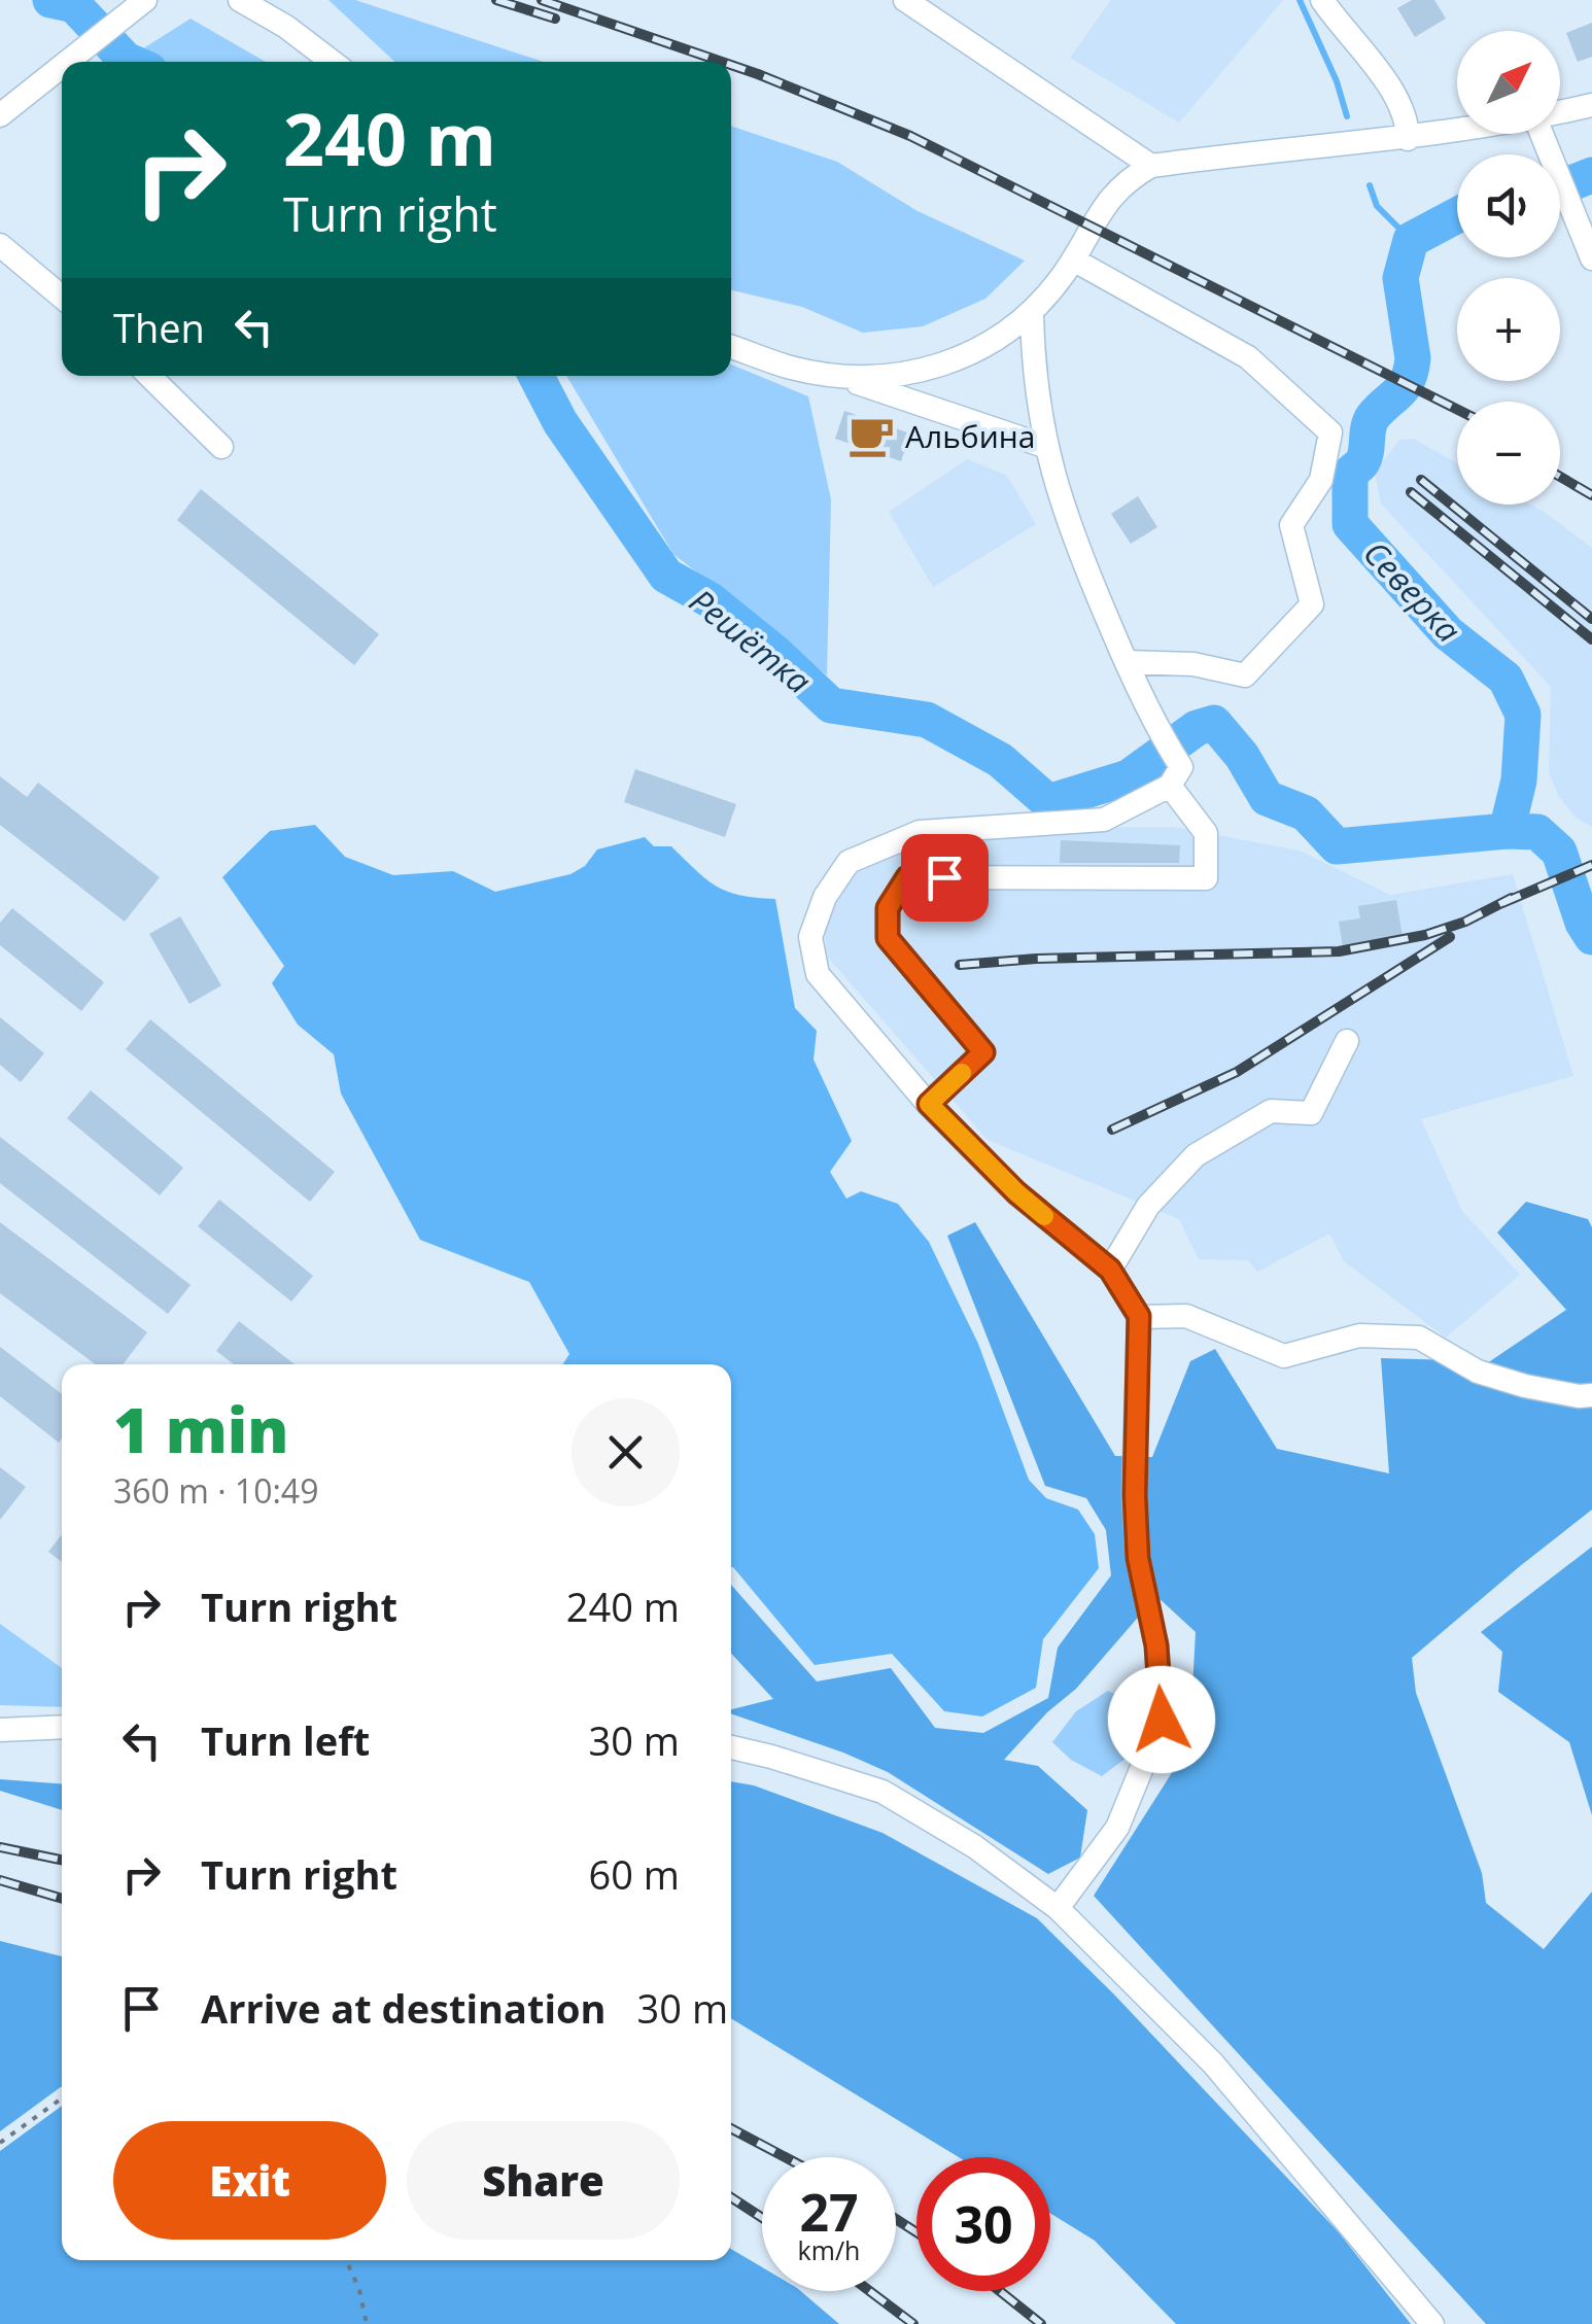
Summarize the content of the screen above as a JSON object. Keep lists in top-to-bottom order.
{
  "water": ["Северка", "Решётка"],
  "places": {
    "cafe": ["Альбина"]
  },
  "north": "top right",
  "page": {
    "map_buttons": ["+", "−"],
    "turn": ["240 m", "Turn right"],
    "then": "Then",
    "heading": ["1 min", "360 m · 10:49"],
    "list": [
      {
        "name": "Turn right",
        "value": "240 m"
      },
      {
        "name": "Turn left",
        "value": "30 m"
      },
      {
        "name": "Turn right",
        "value": "60 m"
      },
      {
        "name": "Arrive at destination",
        "value": "30 m"
      }
    ],
    "buttons": ["Exit", "Share"],
    "speed": "27 km/h",
    "limit": "30"
  }
}
